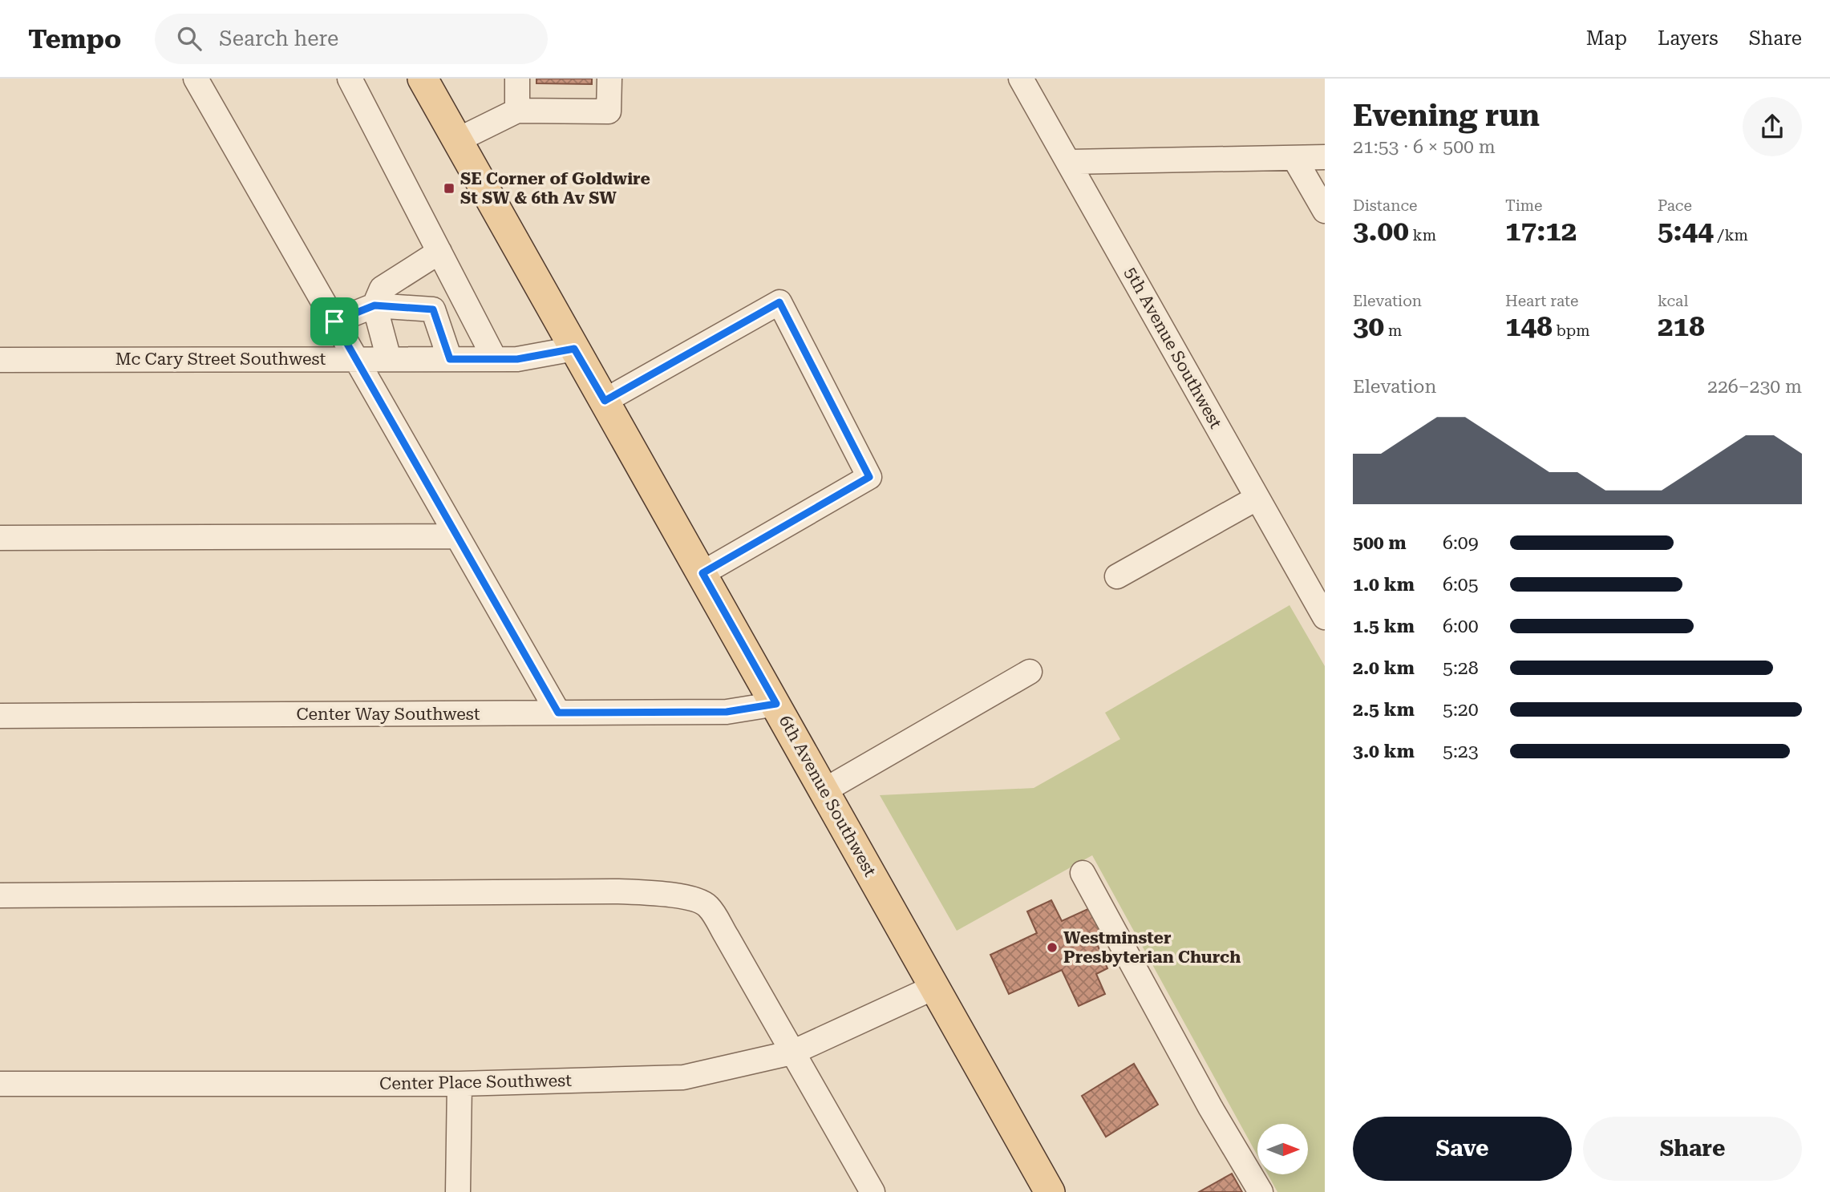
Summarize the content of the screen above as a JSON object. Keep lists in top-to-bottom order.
{
  "streets": {
    "main road": ["6th Avenue Southwest"],
    "street": [
      "5th Avenue Southwest",
      "Mc Cary Street Southwest",
      "Center Way Southwest",
      "Center Place Southwest"
    ]
  },
  "crossings": [
    ["Mc Cary Street Southwest", "6th Avenue Southwest"],
    ["Center Way Southwest", "6th Avenue Southwest"],
    ["6th Avenue Southwest", "Center Place Southwest"]
  ],
  "places": {
    "transit": ["SE Corner of Goldwire St SW & 6th Av SW"],
    "other": ["Westminster Presbyterian Church"]
  },
  "north": "right",
  "page": {
    "header": "Tempo",
    "search": "Search here",
    "nav": ["Map", "Layers", "Share"],
    "heading": ["Evening run", "21:53 · 6 × 500 m"],
    "stats": [
      ["Distance", "3.00 km"],
      ["Time", "17:12"],
      ["Pace", "5:44 /km"],
      ["Elevation", "30 m"],
      ["Heart rate", "148 bpm"],
      ["kcal", "218"]
    ],
    "chart": ["Elevation", "226–230 m"],
    "list": [
      {
        "name": "500 m",
        "note": "6:09"
      },
      {
        "name": "1.0 km",
        "note": "6:05"
      },
      {
        "name": "1.5 km",
        "note": "6:00"
      },
      {
        "name": "2.0 km",
        "note": "5:28"
      },
      {
        "name": "2.5 km",
        "note": "5:20"
      },
      {
        "name": "3.0 km",
        "note": "5:23"
      }
    ],
    "buttons": ["Save", "Share"]
  }
}
